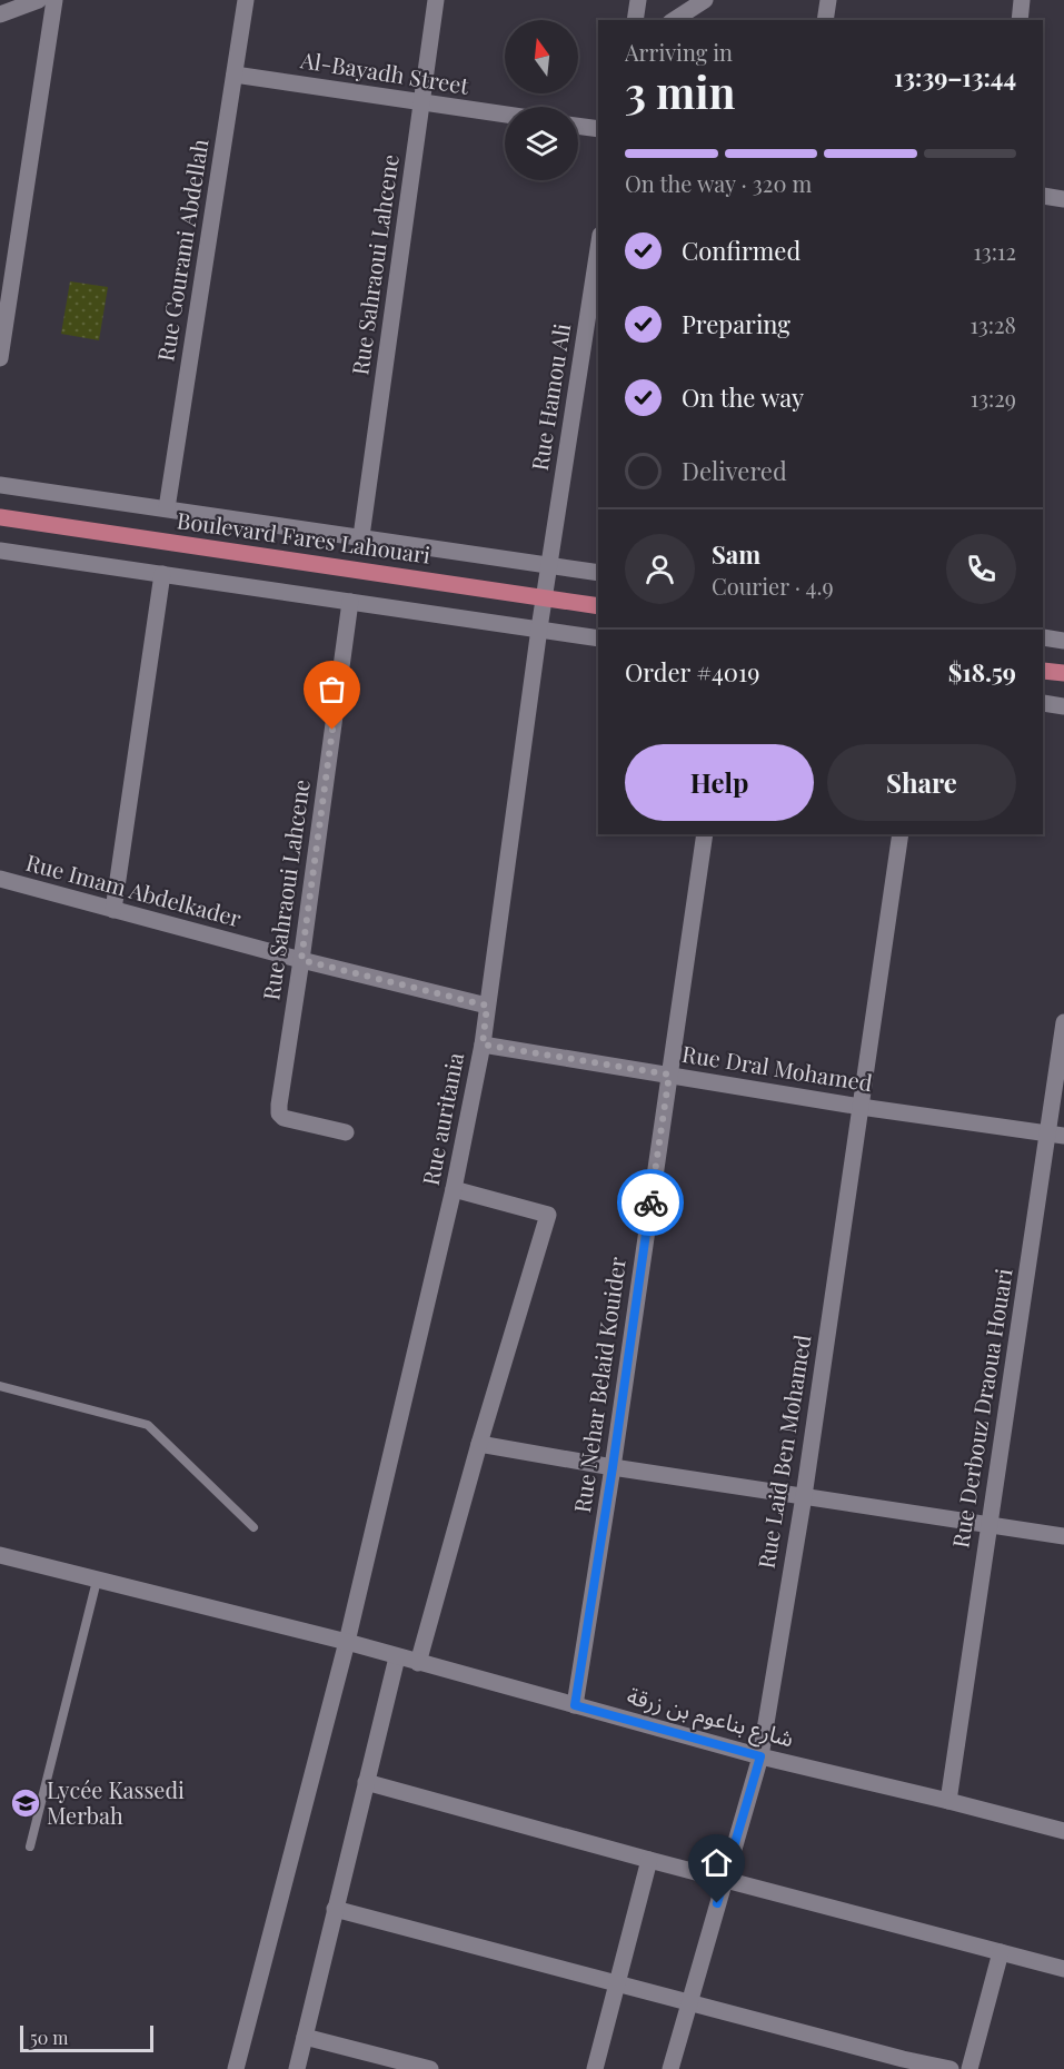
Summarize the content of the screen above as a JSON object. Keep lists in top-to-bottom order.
{
  "streets": {
    "main road": ["Boulevard Fares Lahouari"],
    "street": [
      "Al-Bayadh Street",
      "Rue Gourami Abdellah",
      "Rue Sahraoui Lahcene",
      "Rue Hamou Ali",
      "Rue Imam Abdelkader",
      "Rue Dral Mohamed",
      "Rue auritania",
      "Rue Nehar Belaid Kouider",
      "Rue Derbouz Draoua Houari",
      "Rue Laid Ben Mohamed",
      "شارع بناعوم بن زرقة"
    ]
  },
  "crossings": [
    ["Al-Bayadh Street", "Rue Gourami Abdellah"],
    ["Al-Bayadh Street", "Rue Sahraoui Lahcene"],
    ["Rue Sahraoui Lahcene", "Rue Imam Abdelkader"],
    ["Rue Hamou Ali", "Boulevard Fares Lahouari"],
    ["Rue Hamou Ali", "Rue auritania"],
    ["Boulevard Fares Lahouari", "Rue auritania"],
    ["Rue Imam Abdelkader", "Rue auritania"],
    ["Rue Dral Mohamed", "Rue auritania"],
    ["Rue Dral Mohamed", "Rue Nehar Belaid Kouider"],
    ["Rue Dral Mohamed", "Rue Derbouz Draoua Houari"],
    ["Rue Dral Mohamed", "Rue Laid Ben Mohamed"],
    ["Rue auritania", "شارع بناعوم بن زرقة"],
    ["Rue Nehar Belaid Kouider", "شارع بناعوم بن زرقة"],
    ["Rue Derbouz Draoua Houari", "شارع بناعوم بن زرقة"],
    ["Rue Laid Ben Mohamed", "شارع بناعوم بن زرقة"]
  ],
  "places": {
    "school or university": ["Lycée Kassedi Merbah"]
  },
  "scale_bar": "50 m",
  "north": "top",
  "page": {
    "heading": ["3 min", "Arriving in", "13:39–13:44"],
    "panel": [
      "Sam",
      "Courier · 4.9",
      "Order #4019",
      "$18.59"
    ],
    "bar": "On the way · 320 m",
    "list": [
      ["Confirmed", "13:12"],
      ["Preparing", "13:28"],
      ["On the way", "13:29"],
      "Delivered"
    ],
    "buttons": ["Help", "Share"],
    "scale": "50 m"
  }
}
